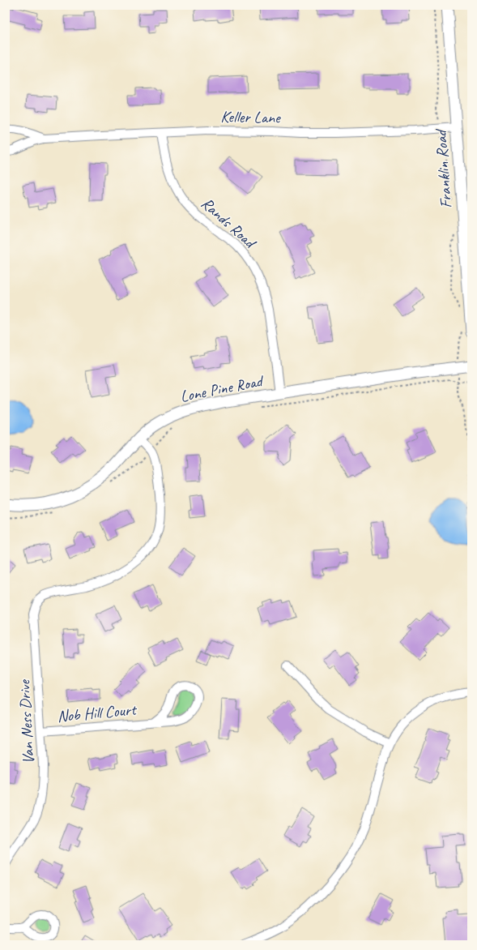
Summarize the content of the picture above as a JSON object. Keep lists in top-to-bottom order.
{
  "streets": {
    "street": [
      "Keller Lane",
      "Franklin Road",
      "Rands Road",
      "Lone Pine Road",
      "Nob Hill Court",
      "Van Ness Drive"
    ]
  },
  "crossings": [
    ["Keller Lane", "Franklin Road"],
    ["Keller Lane", "Rands Road"],
    ["Rands Road", "Lone Pine Road"],
    ["Lone Pine Road", "Van Ness Drive"],
    ["Nob Hill Court", "Van Ness Drive"]
  ]
}
